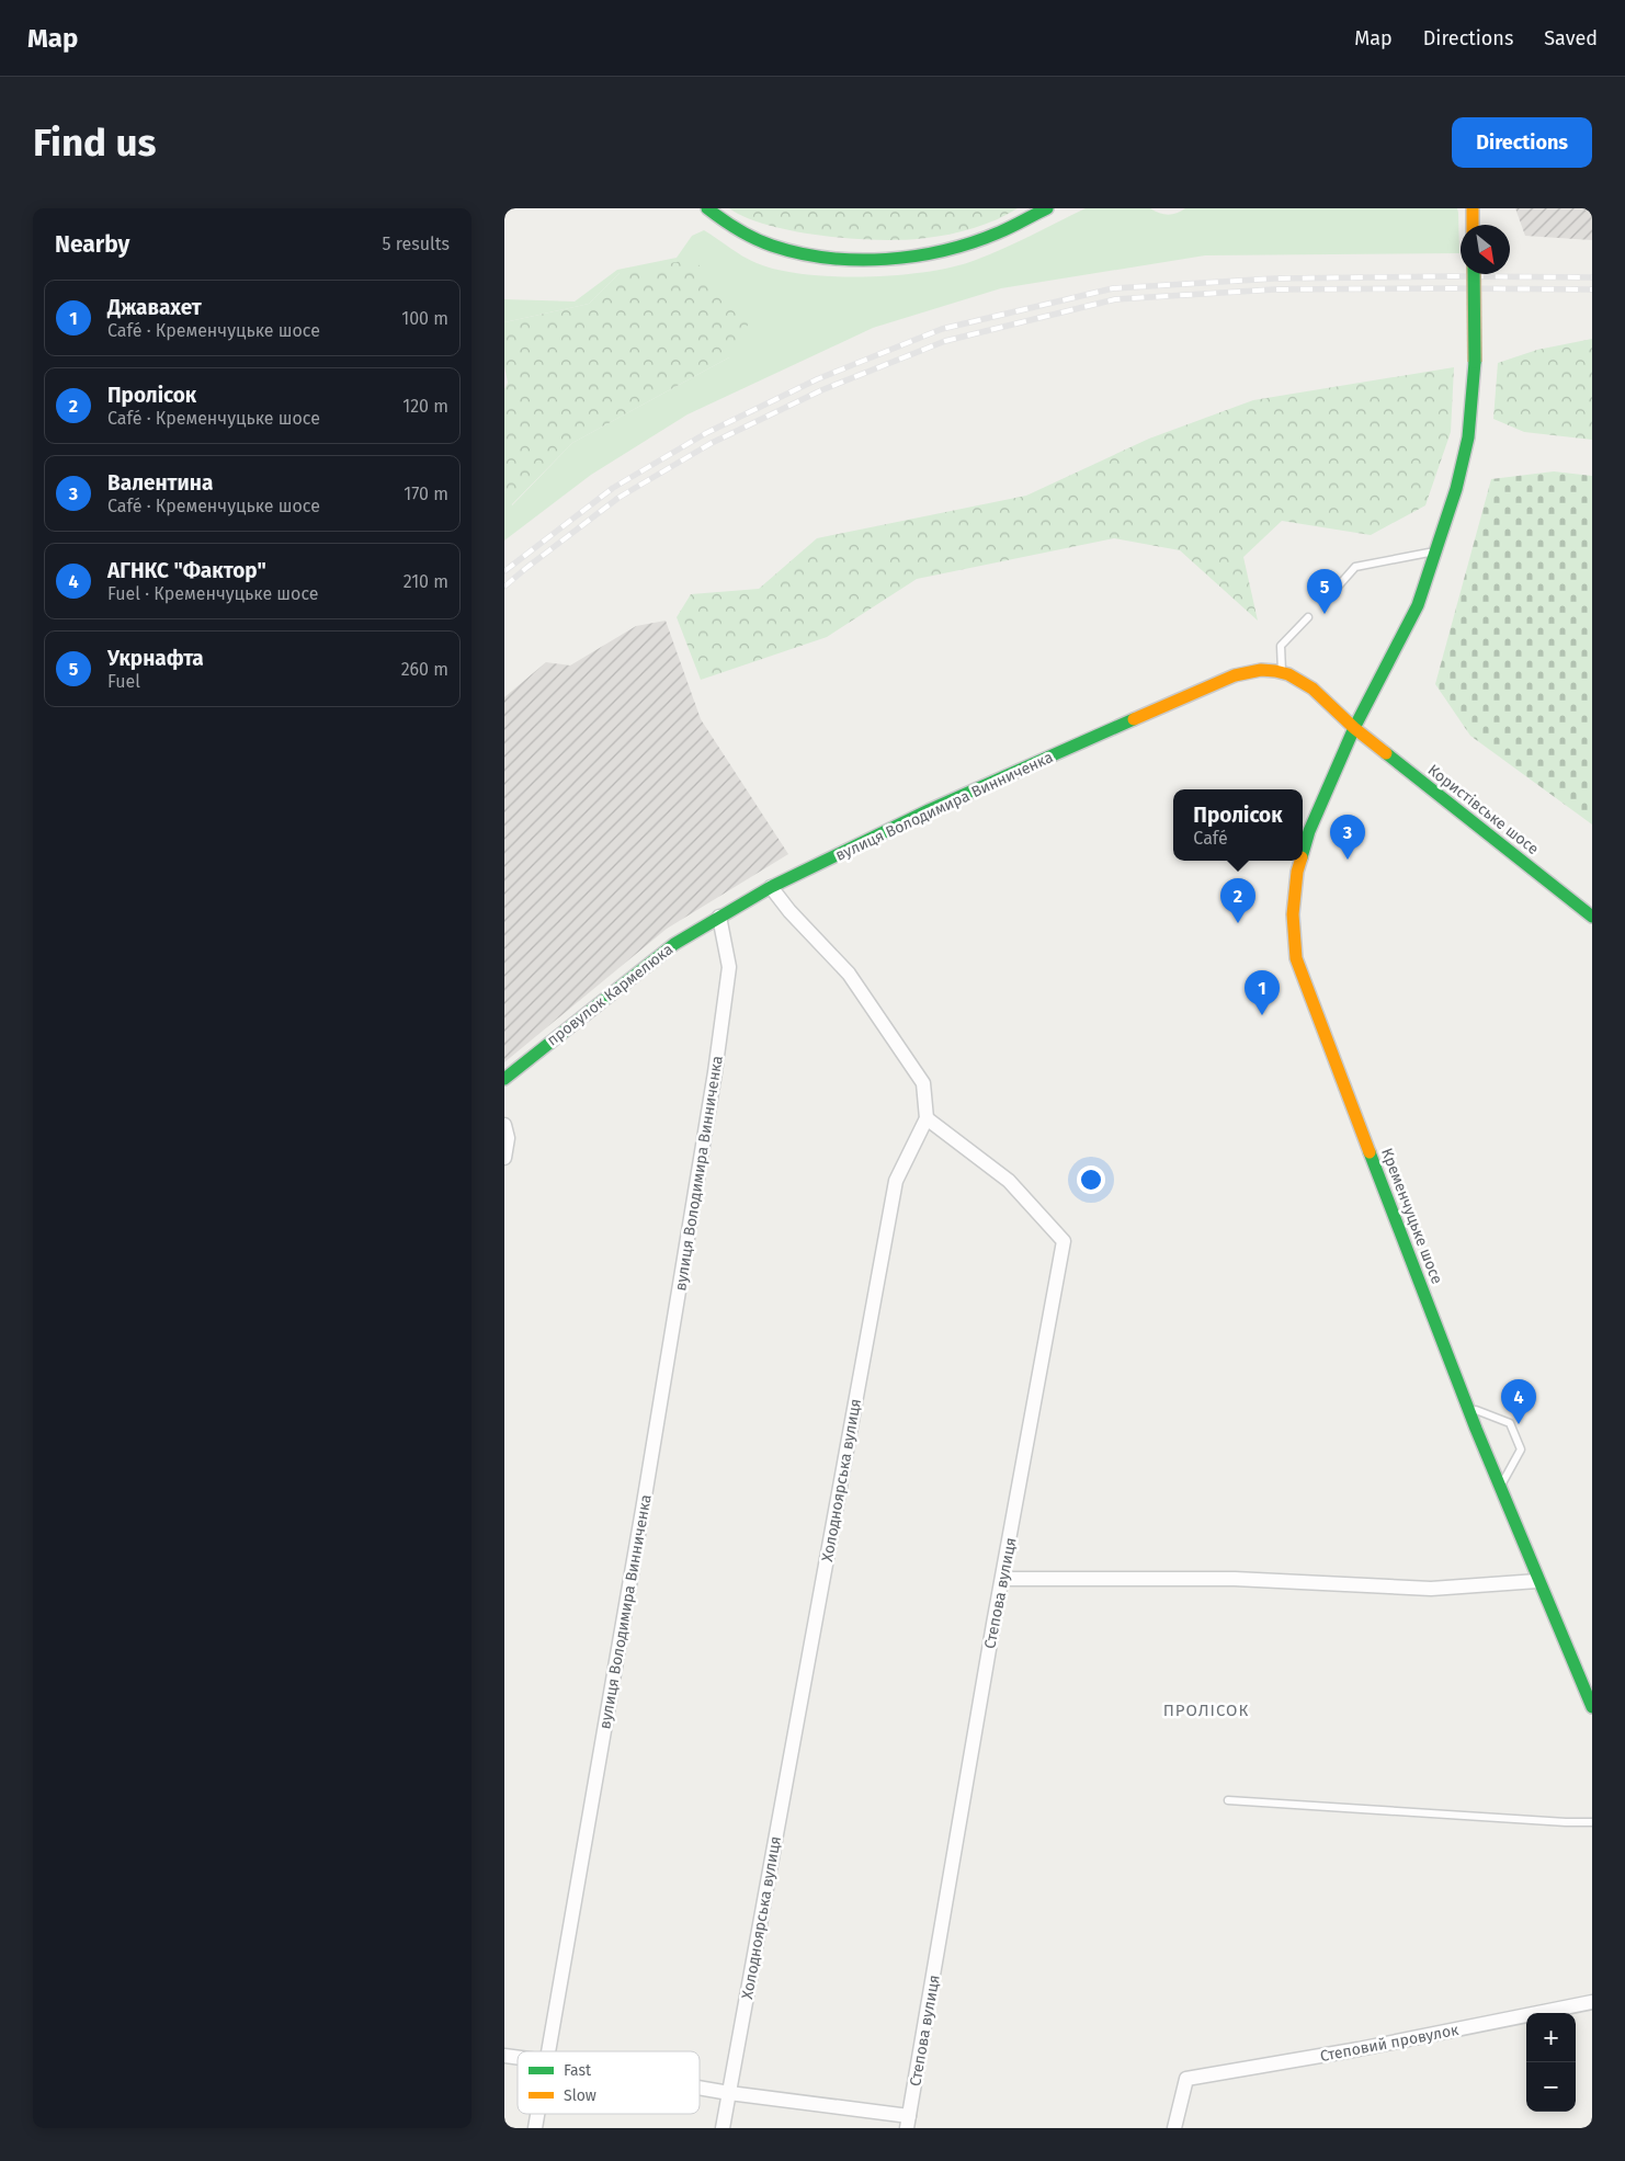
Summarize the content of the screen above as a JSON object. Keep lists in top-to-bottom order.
{
  "streets": {
    "main road": [
      "вулиця Володимира Винниченка",
      "Користівське шосе",
      "провулок Кармелюка",
      "Кременчуцьке шосе"
    ],
    "street": ["Холодноярська вулиця", "Степова вулиця", "Степовий провулок"]
  },
  "crossings": [
    ["вулиця Володимира Винниченка", "Користівське шосе"],
    ["вулиця Володимира Винниченка", "провулок Кармелюка"],
    ["вулиця Володимира Винниченка", "Кременчуцьке шосе"],
    ["Користівське шосе", "Кременчуцьке шосе"],
    ["Холодноярська вулиця", "Степова вулиця"]
  ],
  "districts": ["ПРОЛІСОК"],
  "legend": ["Fast", "Slow"],
  "north": "bottom right",
  "page": {
    "header": "Map",
    "nav": ["Map", "Directions", "Saved"],
    "buttons": "Directions",
    "title": "Find us",
    "heading": ["Nearby", "5 results"],
    "list": [
      {
        "mark": "1",
        "name": "Джавахет",
        "note": "Café · Кременчуцьке шосе",
        "value": "100 m"
      },
      {
        "mark": "2",
        "name": "Пролісок",
        "note": "Café · Кременчуцьке шосе",
        "value": "120 m"
      },
      {
        "mark": "3",
        "name": "Валентина",
        "note": "Café · Кременчуцьке шосе",
        "value": "170 m"
      },
      {
        "mark": "4",
        "name": "АГНКС \"Фактор\"",
        "note": "Fuel · Кременчуцьке шосе",
        "value": "210 m"
      },
      {
        "mark": "5",
        "name": "Укрнафта",
        "note": "Fuel",
        "value": "260 m"
      }
    ],
    "pins": [
      "5",
      "3",
      "2",
      "1",
      "4"
    ],
    "popup": ["Пролісок", "Café"],
    "map_buttons": ["+", "−"]
  }
}
